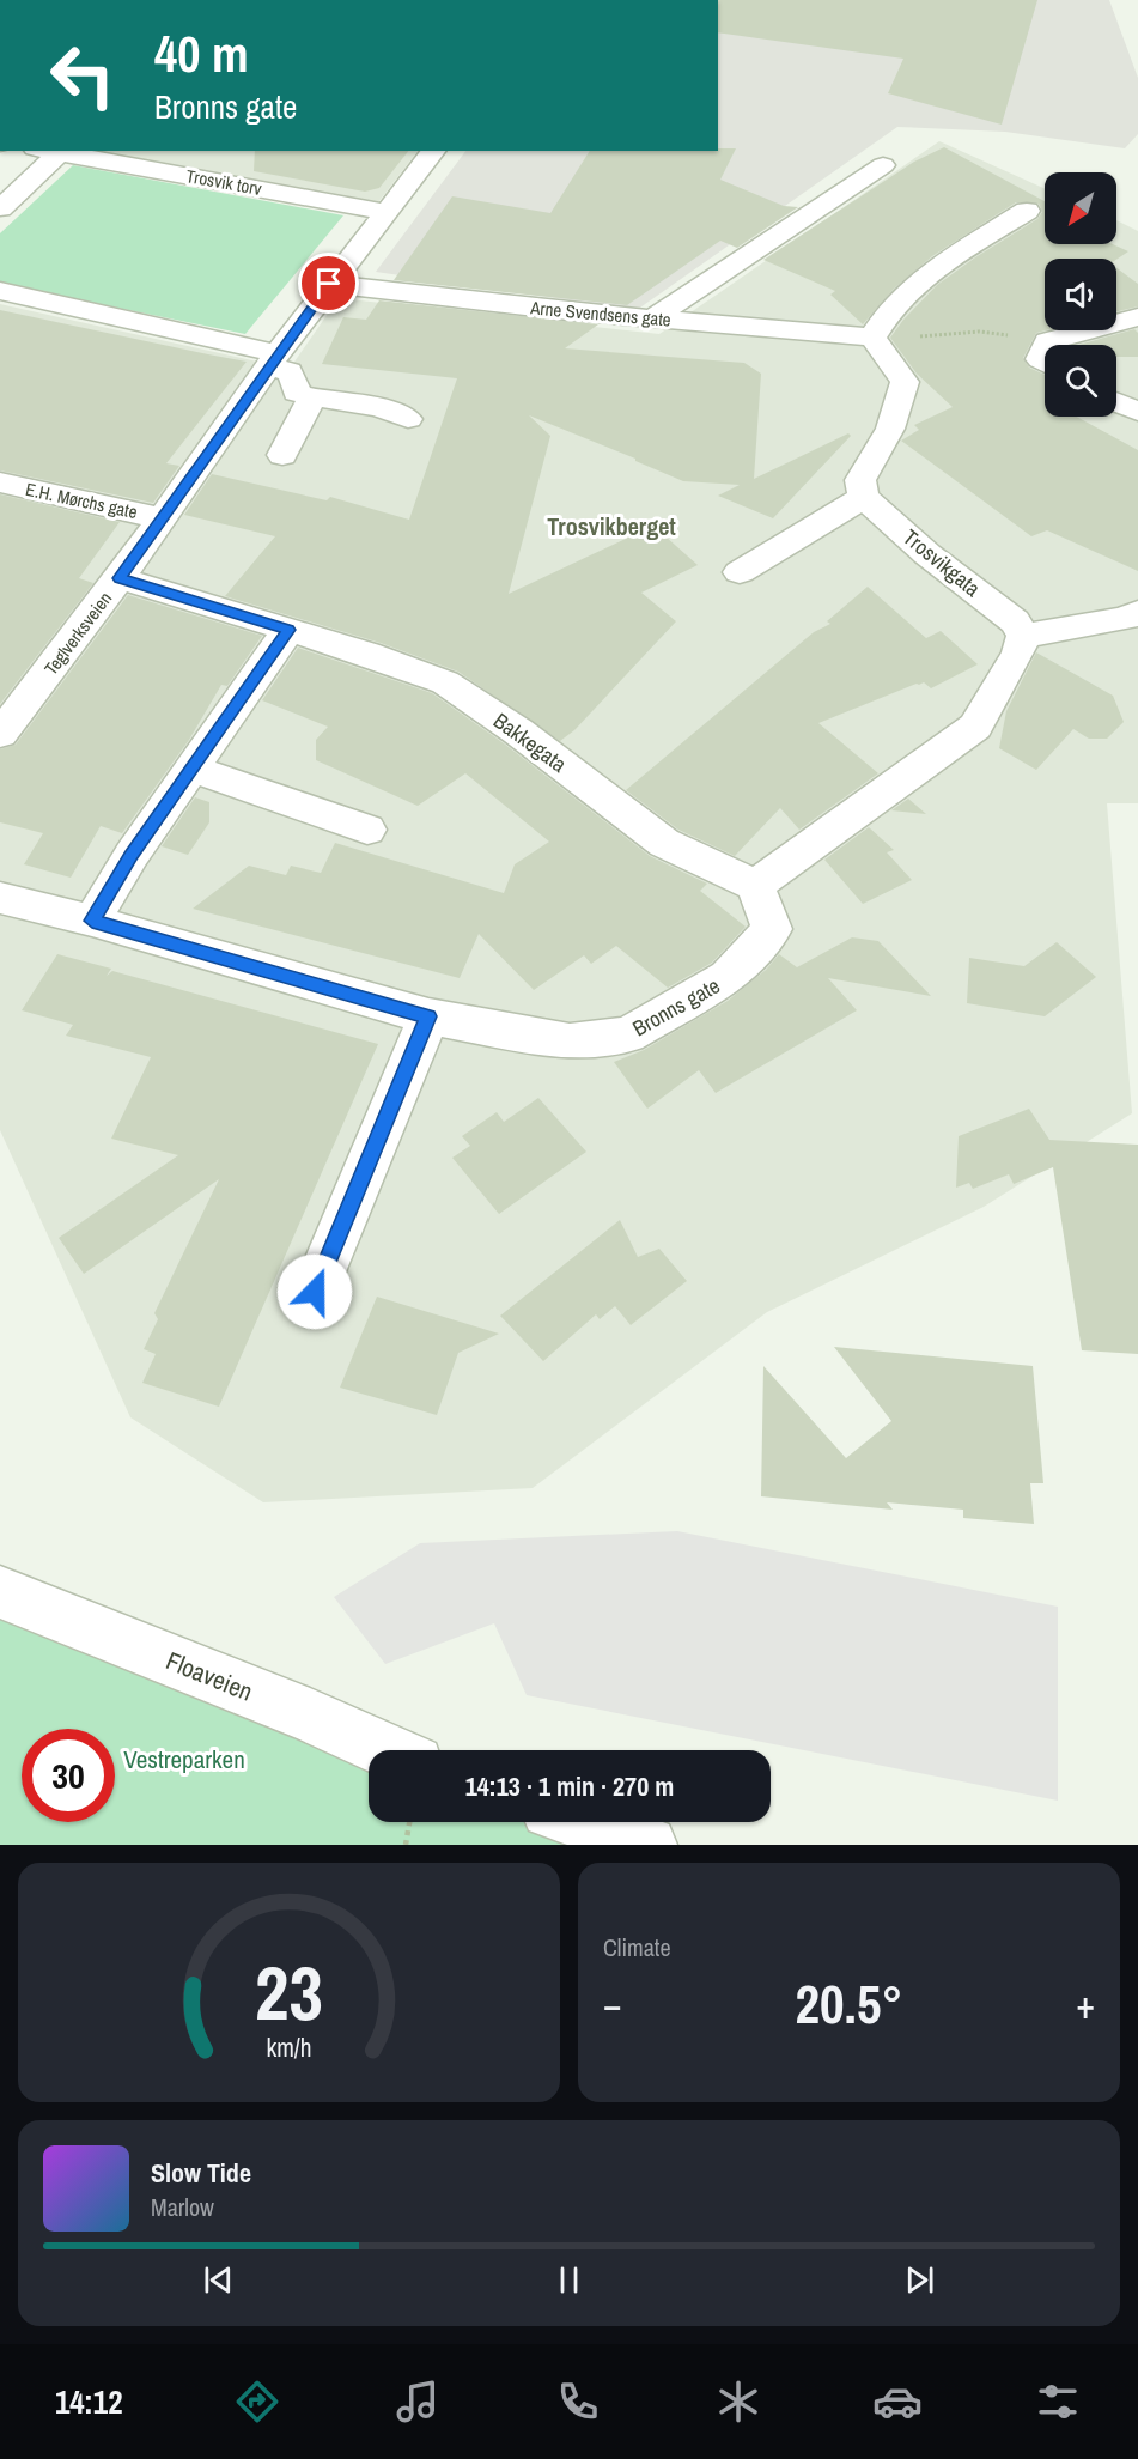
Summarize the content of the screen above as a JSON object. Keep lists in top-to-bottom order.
{
  "streets": {
    "street": [
      "Trosvik torv",
      "Arne Svendsens gate",
      "E.H. Mørchs gate",
      "Trosvikgata",
      "Teglverksveien",
      "Bakkegata",
      "Bronns gate",
      "Floaveien"
    ]
  },
  "crossings": [
    ["Trosvik torv", "Teglverksveien"],
    ["Arne Svendsens gate", "Teglverksveien"],
    ["E.H. Mørchs gate", "Teglverksveien"],
    ["Teglverksveien", "Bakkegata"],
    ["Bakkegata", "Bronns gate"]
  ],
  "districts": ["Trosvikberget"],
  "parks": ["Vestreparken"],
  "north": "bottom left",
  "page": {
    "turn": ["40 m", "Bronns gate"],
    "limit": "30",
    "trip": "14:13 · 1 min · 270 m",
    "tile": "Climate",
    "heat": ["−", "20.5°", "+"],
    "song": ["Slow Tide", "Marlow"],
    "tabs": "14:12",
    "gauge": ["23", "km/h"]
  }
}
